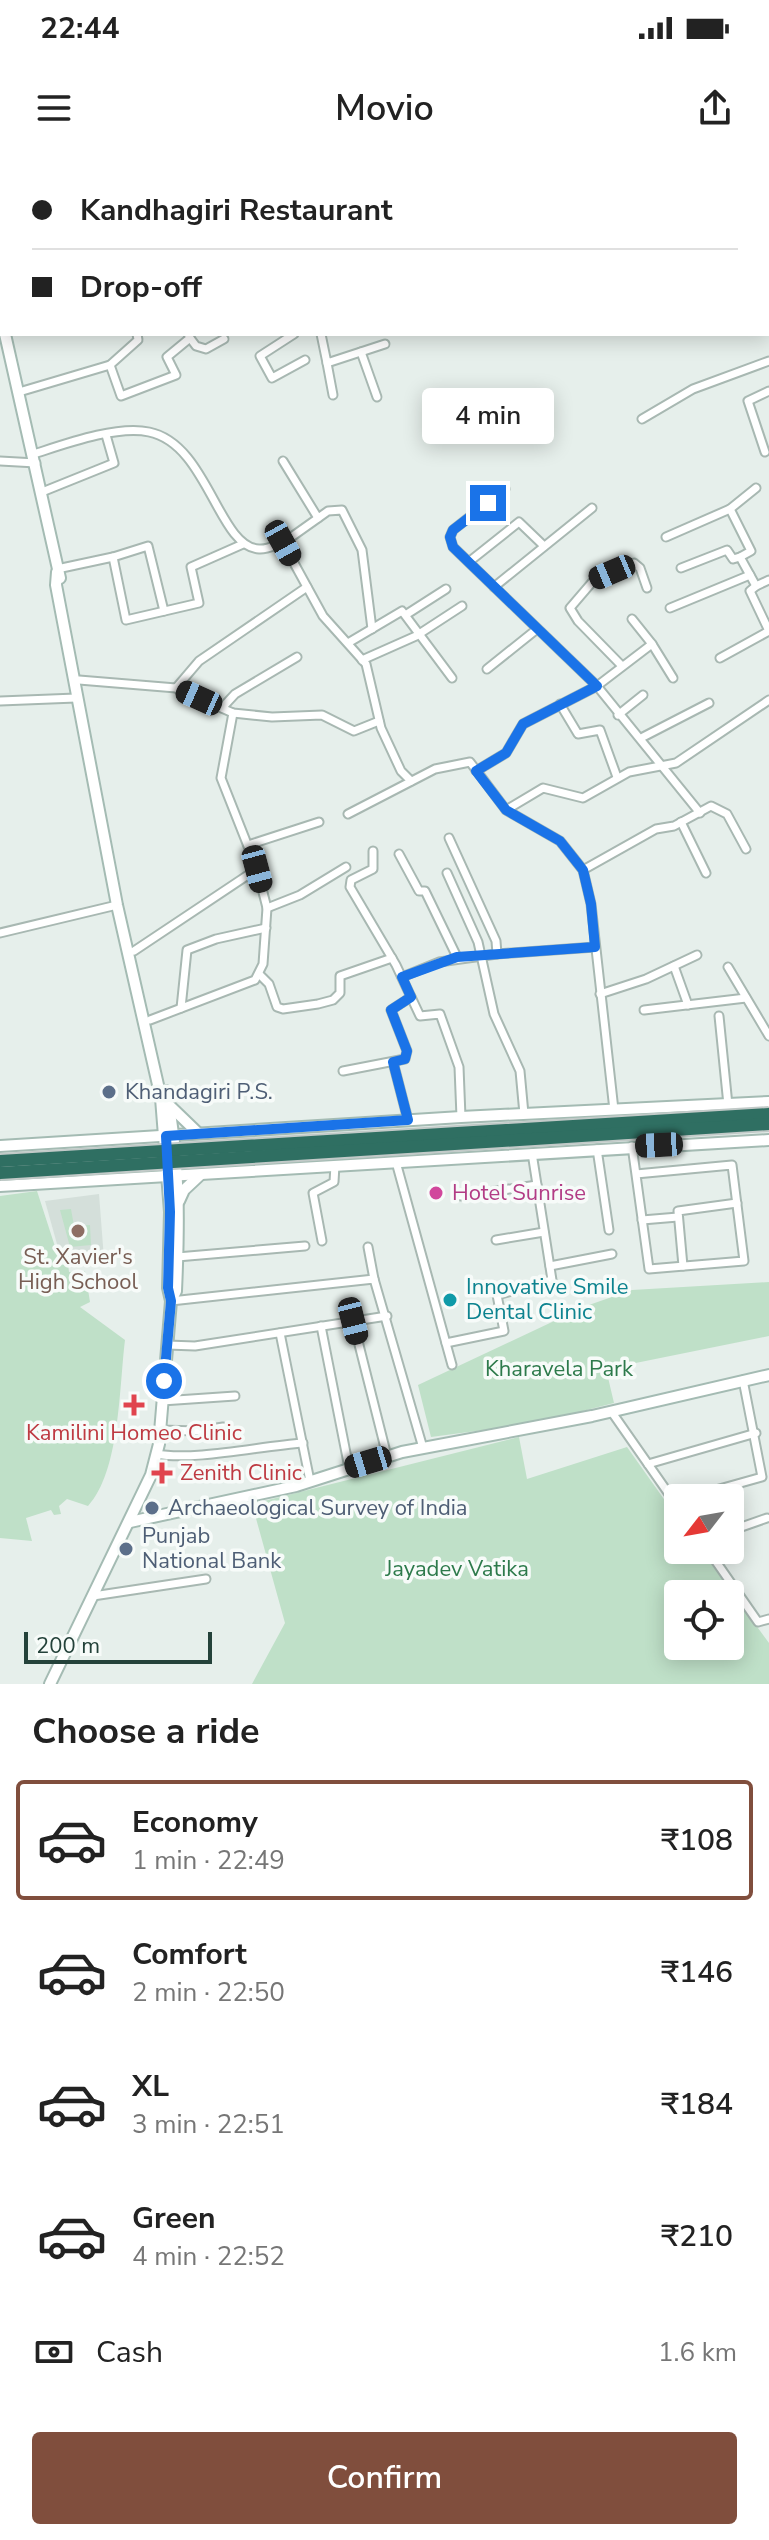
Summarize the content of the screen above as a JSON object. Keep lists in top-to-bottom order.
{
  "parks": ["Kharavela Park", "Jayadev Vatika"],
  "places": {
    "other": [
      "Khandagiri P.S.",
      "Hotel Sunrise",
      "St. Xavier's High School",
      "Innovative Smile Dental Clinic",
      "Archaeological Survey of India",
      "Punjab National Bank"
    ],
    "health": ["Kamilini Homeo Clinic", "Zenith Clinic"]
  },
  "scale_bar": "200 m",
  "north": "bottom left",
  "page": {
    "status": "22:44",
    "header": "Movio",
    "banner": ["Kandhagiri Restaurant", "Drop-off"],
    "bubble": "4 min",
    "scale": "200 m",
    "heading": "Choose a ride",
    "list": [
      {
        "name": "Economy",
        "note": "1 min · 22:49",
        "value": "₹108"
      },
      {
        "name": "Comfort",
        "note": "2 min · 22:50",
        "value": "₹146"
      },
      {
        "name": "XL",
        "note": "3 min · 22:51",
        "value": "₹184"
      },
      {
        "name": "Green",
        "note": "4 min · 22:52",
        "value": "₹210"
      }
    ],
    "pay": ["Cash", "1.6 km"],
    "buttons": "Confirm"
  }
}
